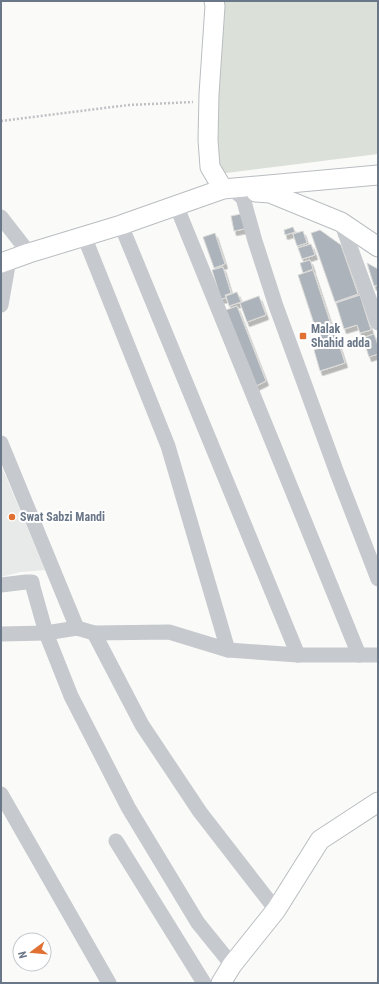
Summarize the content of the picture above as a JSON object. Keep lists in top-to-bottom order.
{
  "places": {
    "transit": ["Malak Shahid adda"],
    "other": ["Swat Sabzi Mandi"]
  },
  "north": "left"
}
